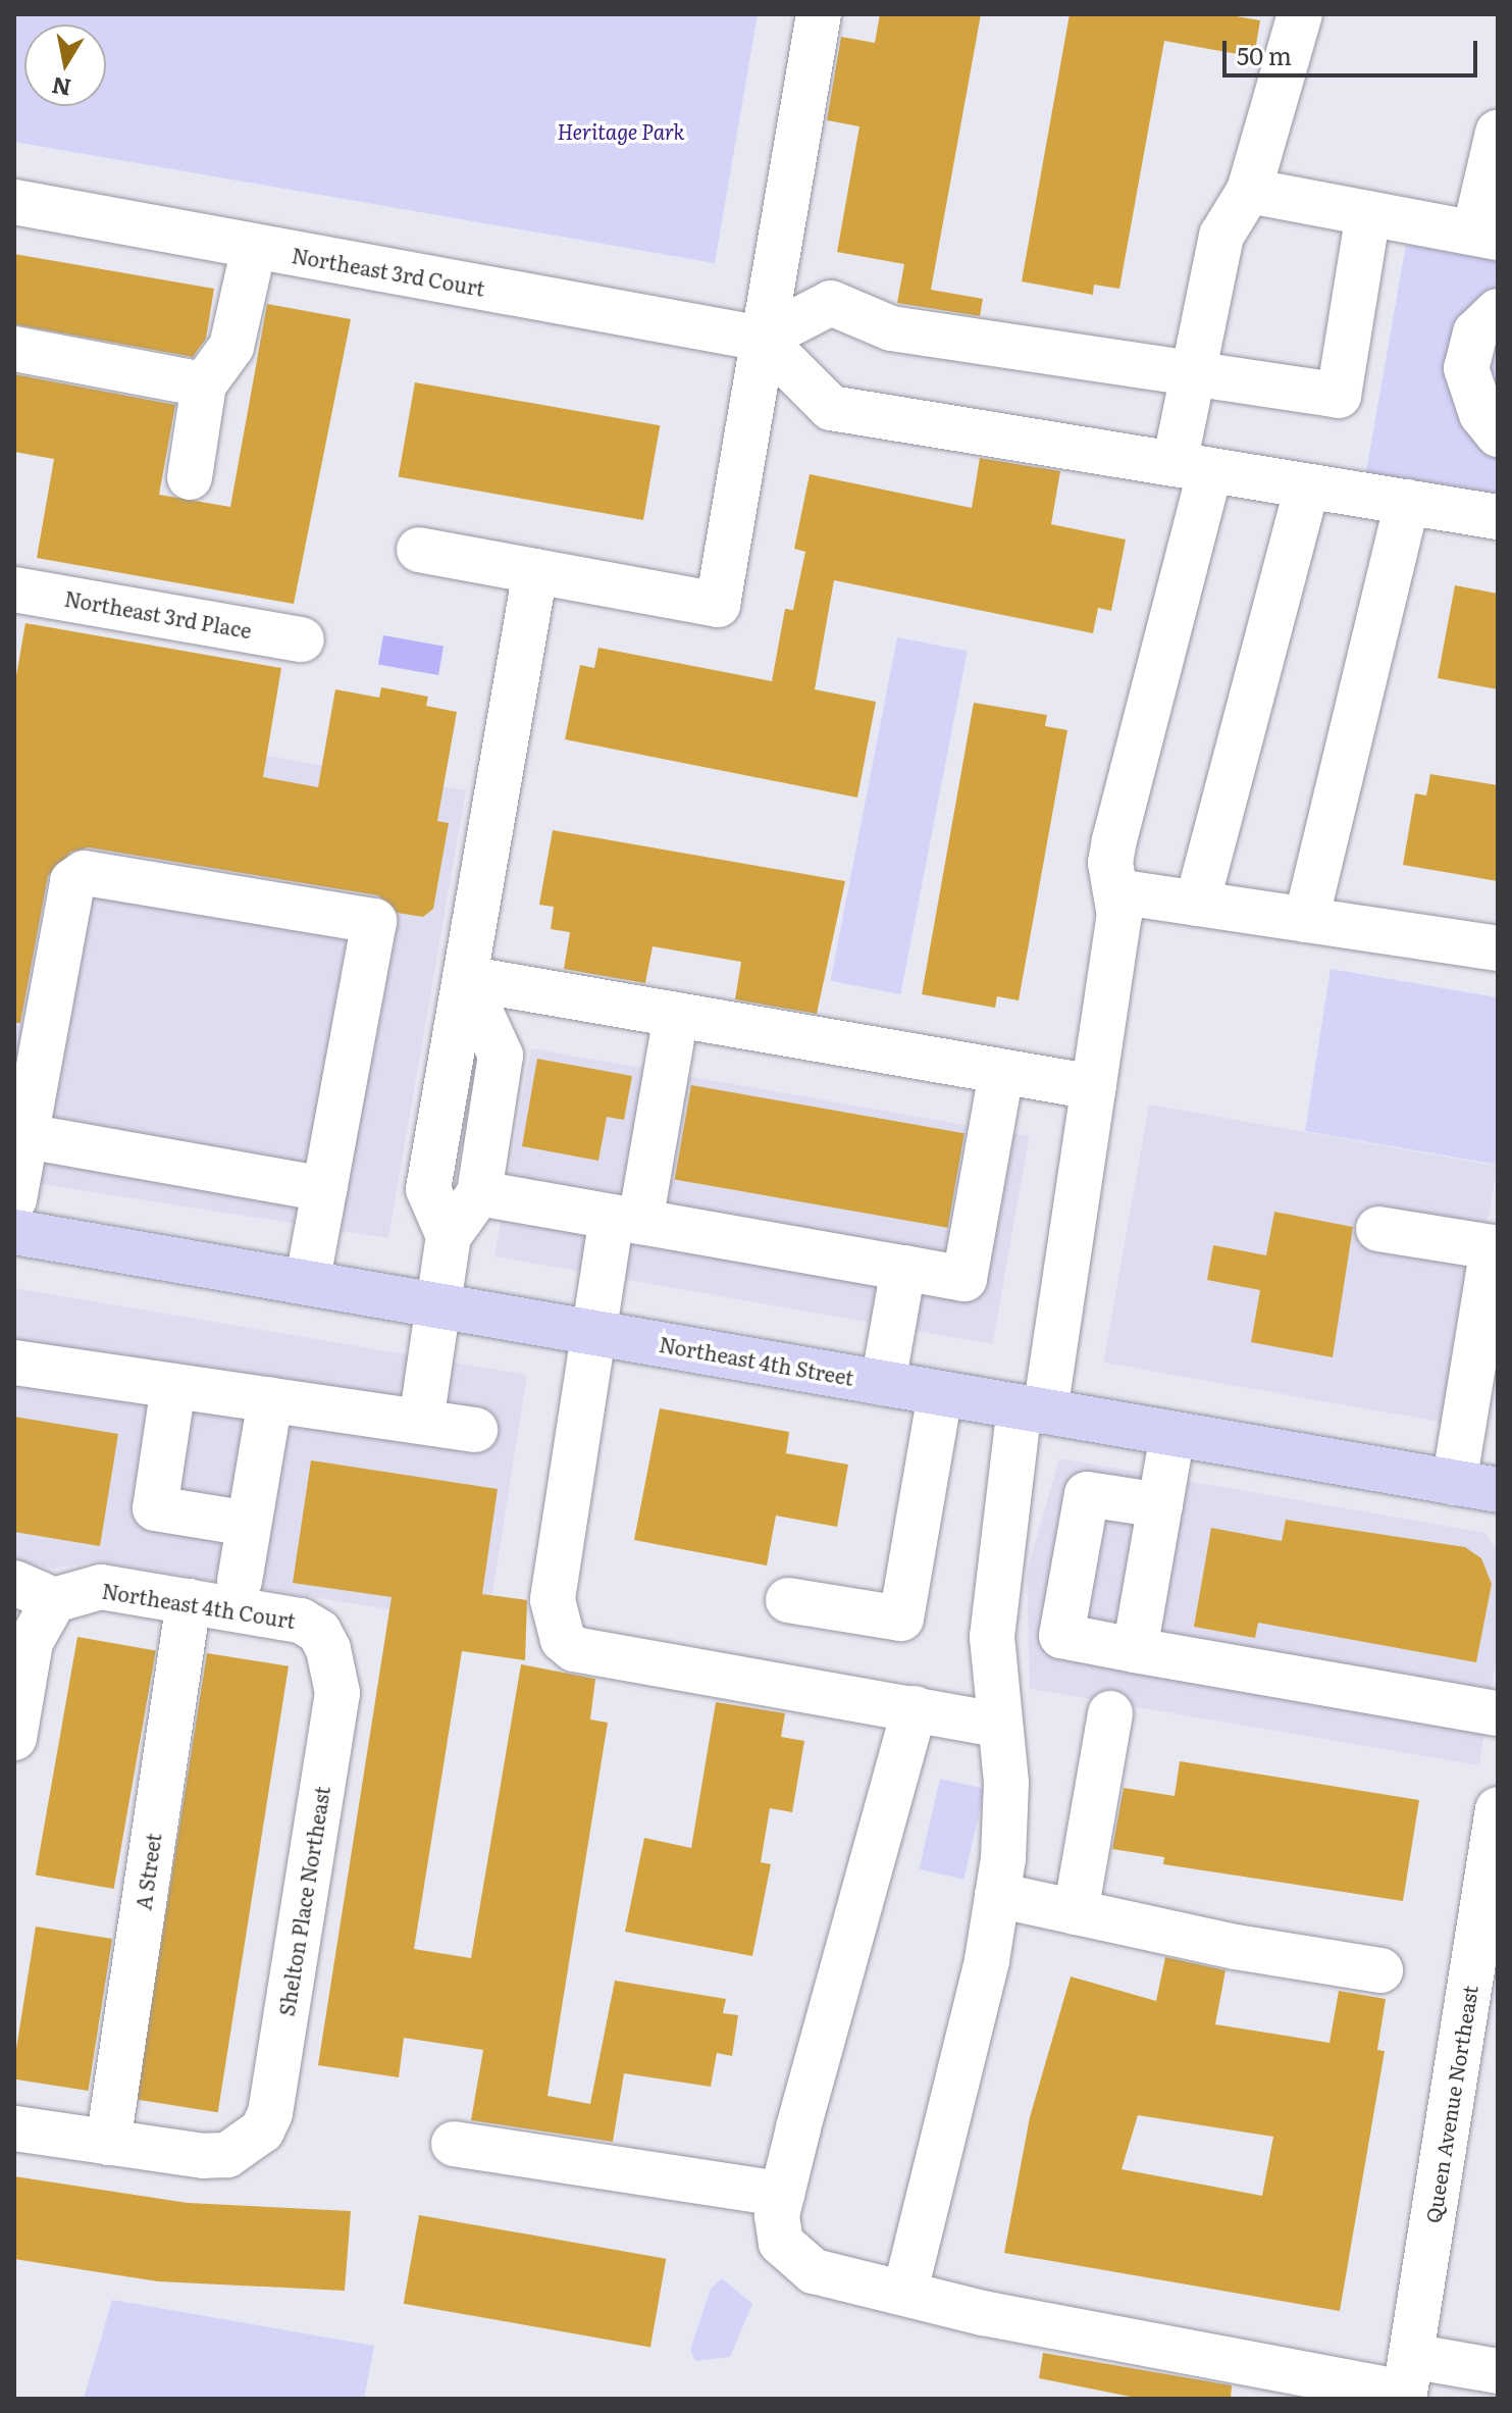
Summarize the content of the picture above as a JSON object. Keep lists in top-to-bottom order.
{
  "streets": {
    "main road": ["Northeast 4th Street"],
    "street": [
      "Northeast 3rd Court",
      "Northeast 3rd Place",
      "Northeast 4th Court",
      "A Street",
      "Shelton Place Northeast",
      "Queen Avenue Northeast"
    ]
  },
  "crossings": [
    ["Northeast 4th Court", "A Street"],
    ["Northeast 4th Court", "Shelton Place Northeast"],
    ["A Street", "Shelton Place Northeast"]
  ],
  "parks": ["Heritage Park"],
  "scale_bar": "50 m",
  "north": "bottom"
}
